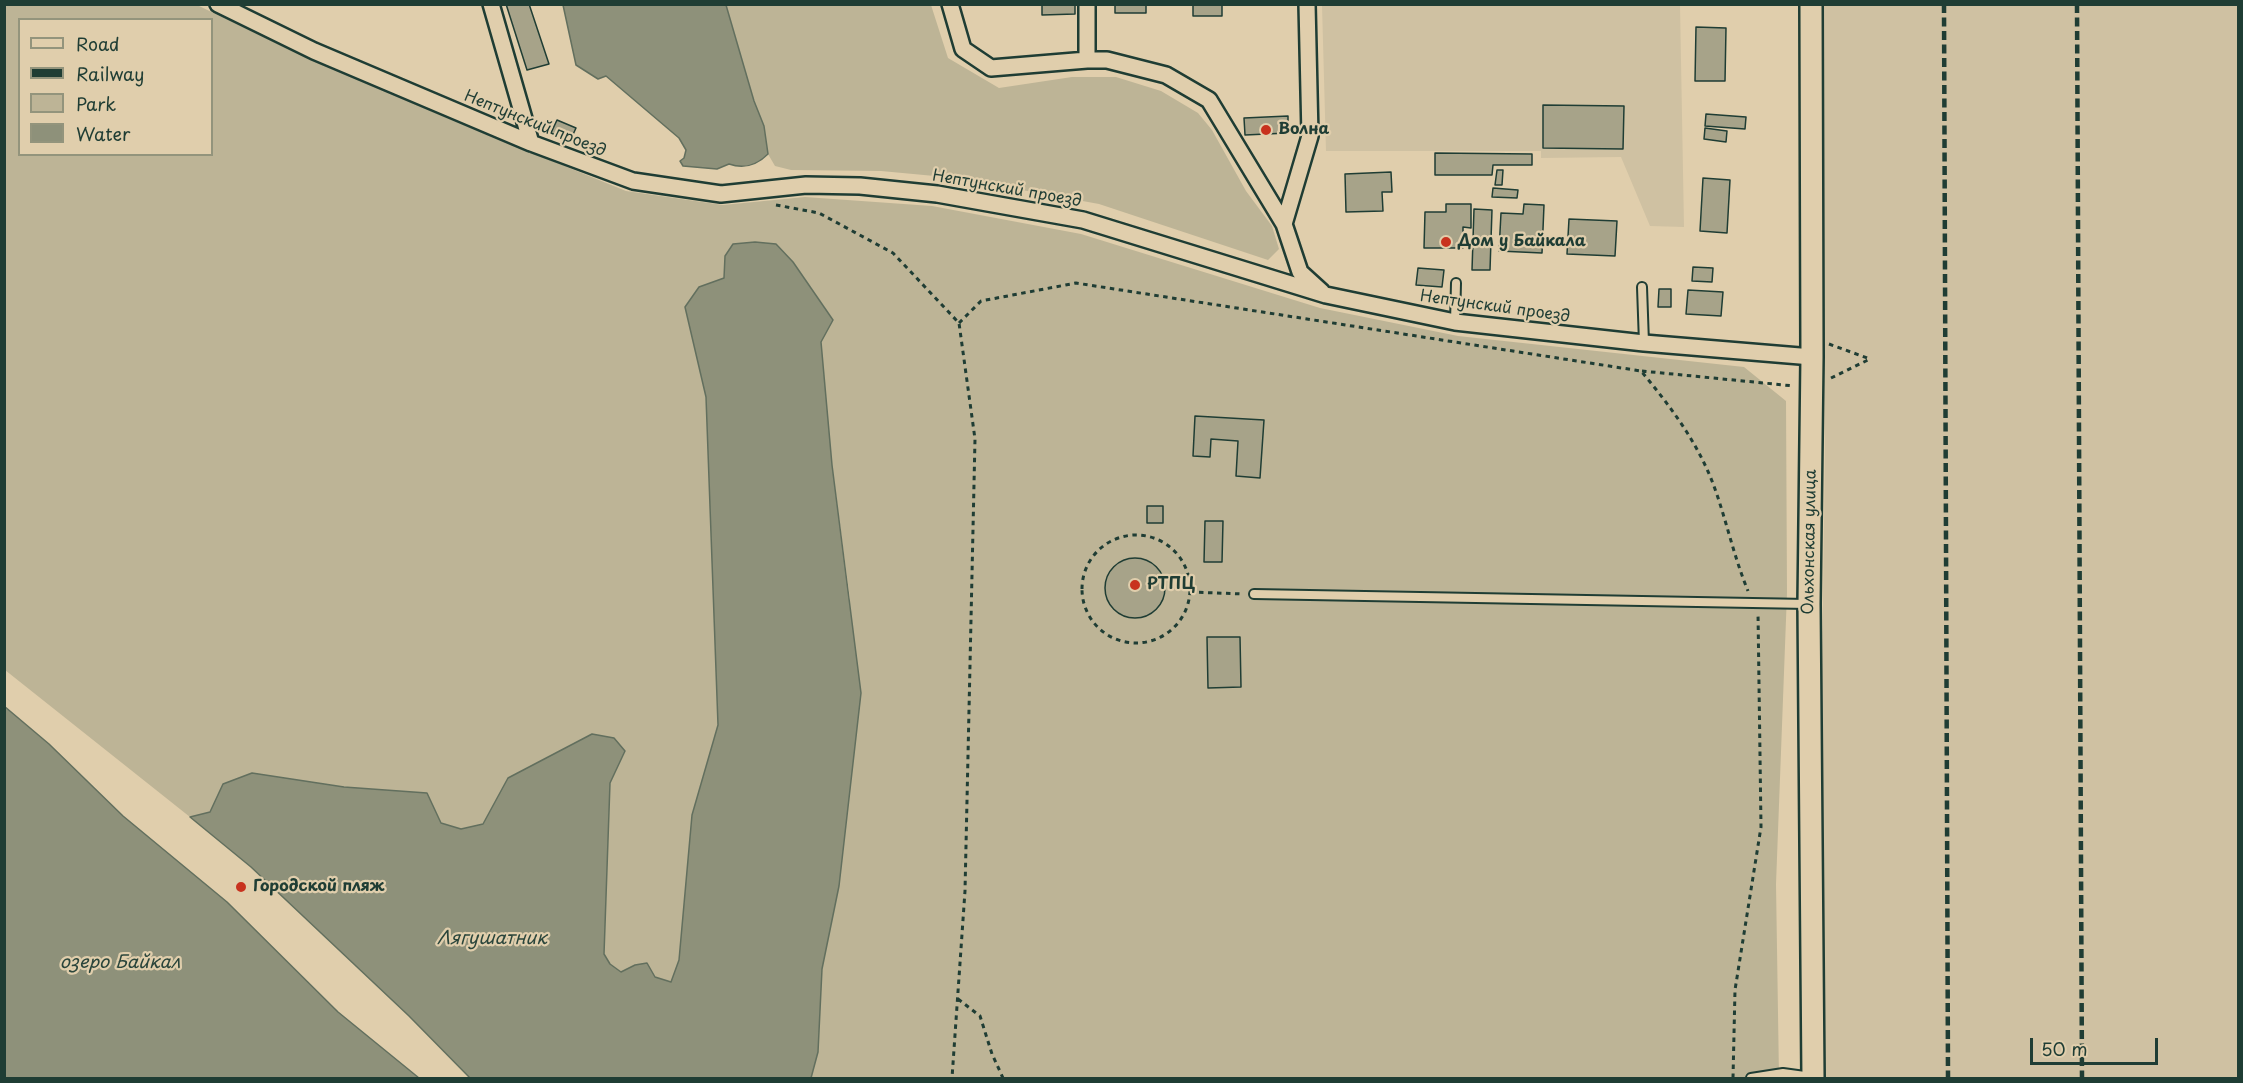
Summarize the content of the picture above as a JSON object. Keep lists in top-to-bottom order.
{
  "streets": {
    "street": ["Нептунский проезд", "Ольхонская улица"]
  },
  "crossings": [
    ["Нептунский проезд", "Ольхонская улица"]
  ],
  "water": ["Лягушатник", "озеро Байкал"],
  "places": [
    "Волна",
    "Дом у Байкала",
    "РТПЦ",
    "Городской пляж"
  ],
  "legend": [
    "Road",
    "Railway",
    "Park",
    "Water"
  ],
  "scale_bar": "50 m"
}
